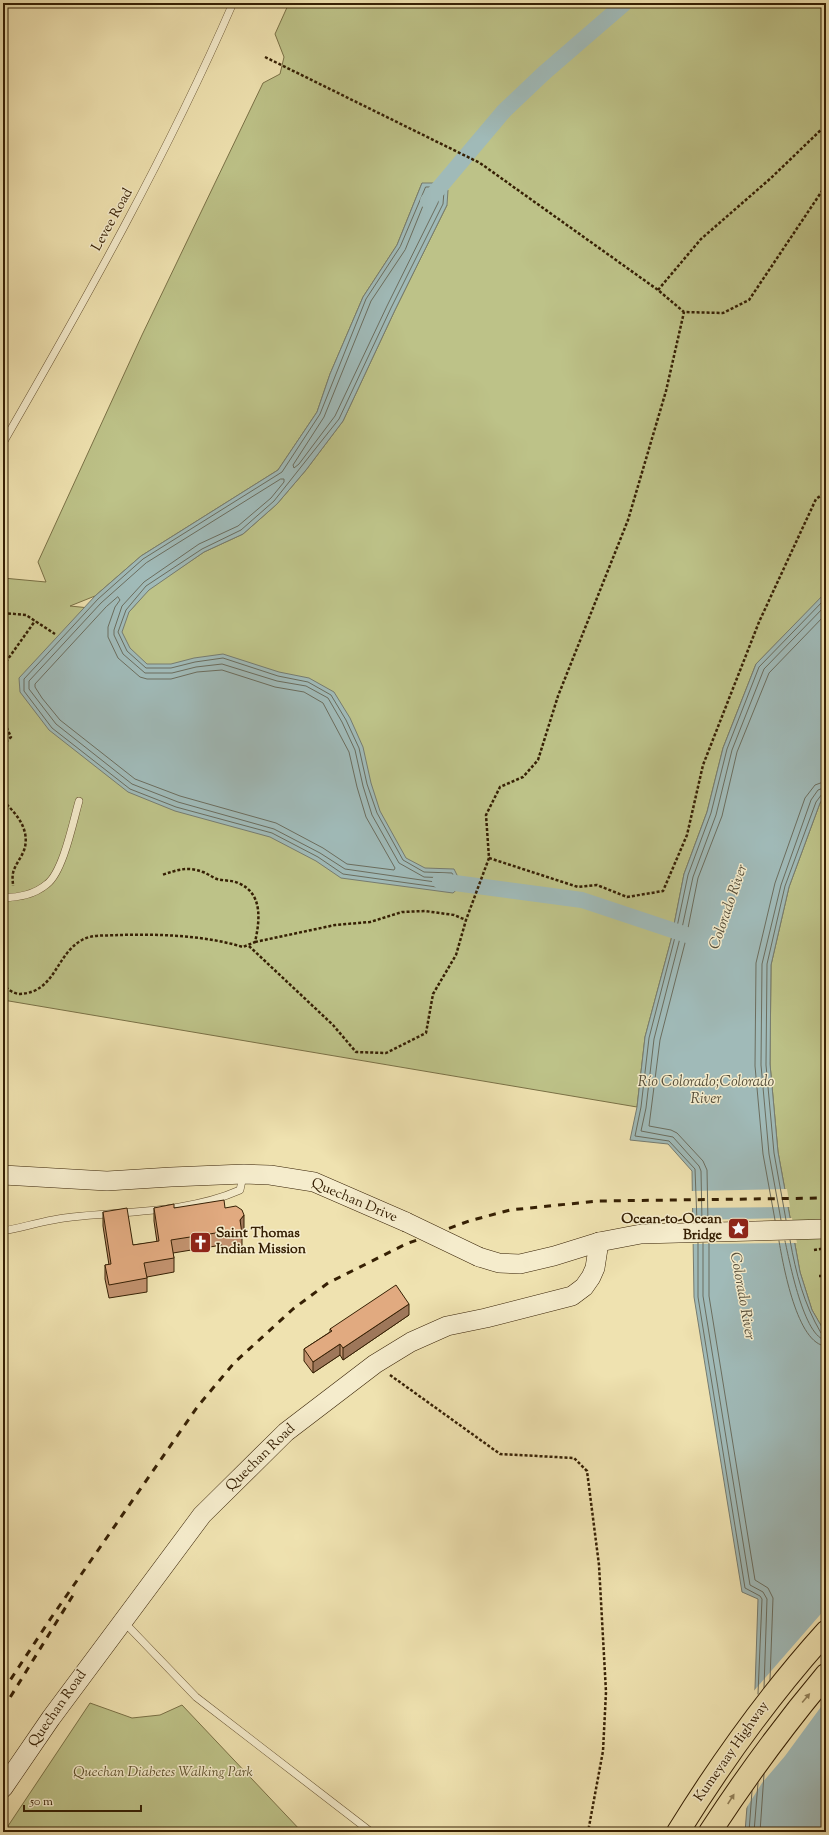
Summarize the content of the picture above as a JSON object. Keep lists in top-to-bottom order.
{
  "streets": {
    "highway": ["Kumeyaay Highway"],
    "street": ["Quechan Drive", "Quechan Road"],
    "lane": ["Levee Road"]
  },
  "crossings": [
    ["Quechan Drive", "Quechan Road"]
  ],
  "water": ["Colorado River", "Río Colorado;Colorado River"],
  "parks": ["Quechan Diabetes Walking Park"],
  "places": {
    "place": ["Ocean-to-Ocean Bridge"],
    "church": ["Saint Thomas Indian Mission"]
  },
  "scale_bar": "50 m"
}
